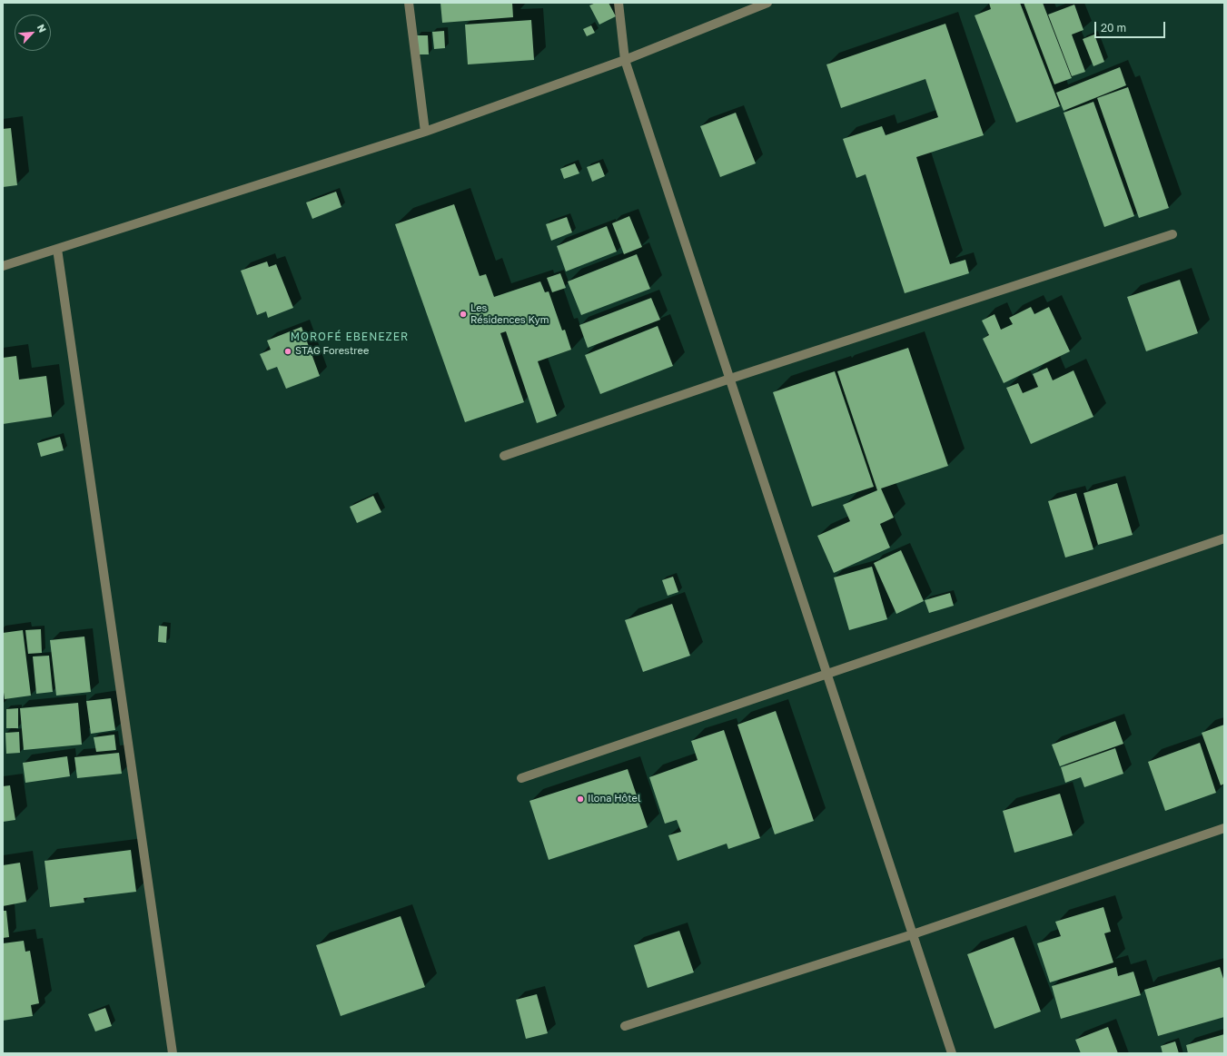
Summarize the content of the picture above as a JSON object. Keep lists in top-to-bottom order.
{
  "districts": ["MOROFÉ EBENEZER"],
  "places": ["Les Résidences Kym", "STAG Forestree", "Ilona Hôtel"],
  "scale_bar": "20 m",
  "north": "top right"
}
